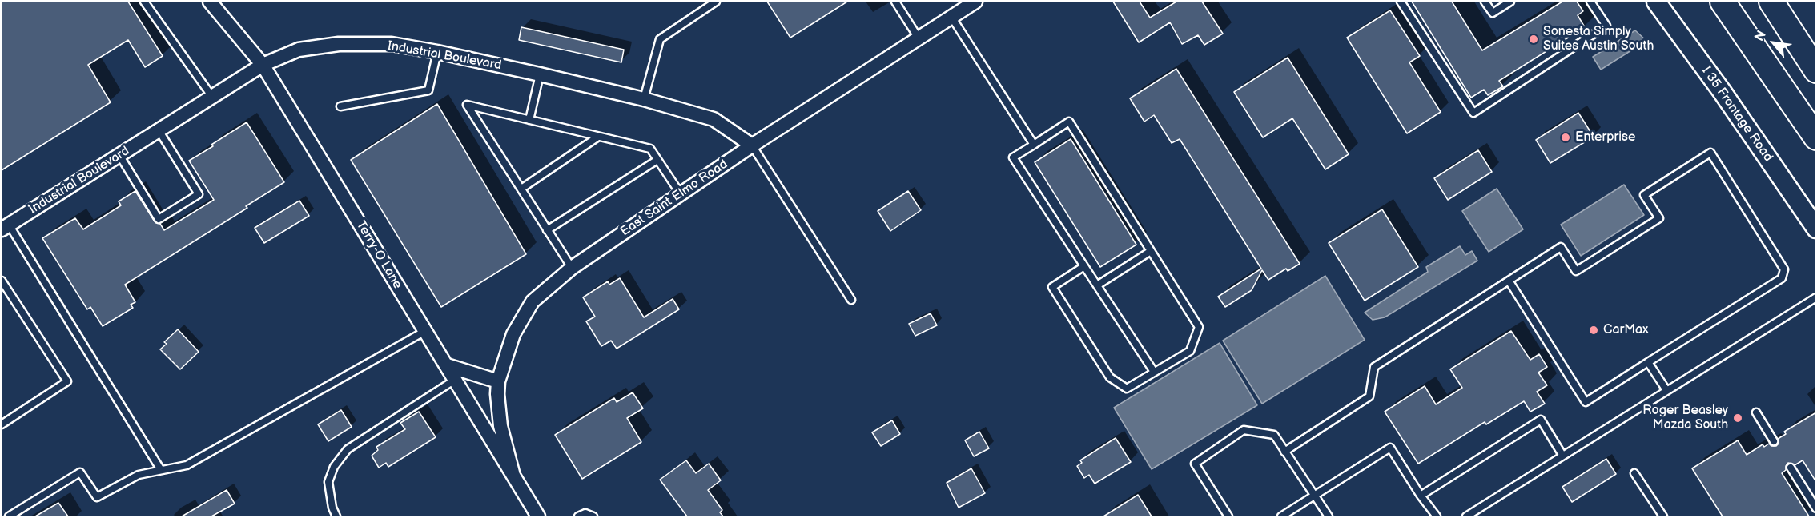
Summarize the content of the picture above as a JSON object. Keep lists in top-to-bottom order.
{
  "streets": {
    "main road": ["I 35 Frontage Road"],
    "street": ["Industrial Boulevard", "East Saint Elmo Road", "Terry-O Lane"]
  },
  "crossings": [
    ["Industrial Boulevard", "East Saint Elmo Road"],
    ["Industrial Boulevard", "Terry-O Lane"],
    ["East Saint Elmo Road", "Terry-O Lane"]
  ],
  "places": [
    "Sonesta Simply Suites Austin South",
    "Enterprise",
    "CarMax",
    "Roger Beasley Mazda South"
  ],
  "north": "top left"
}
